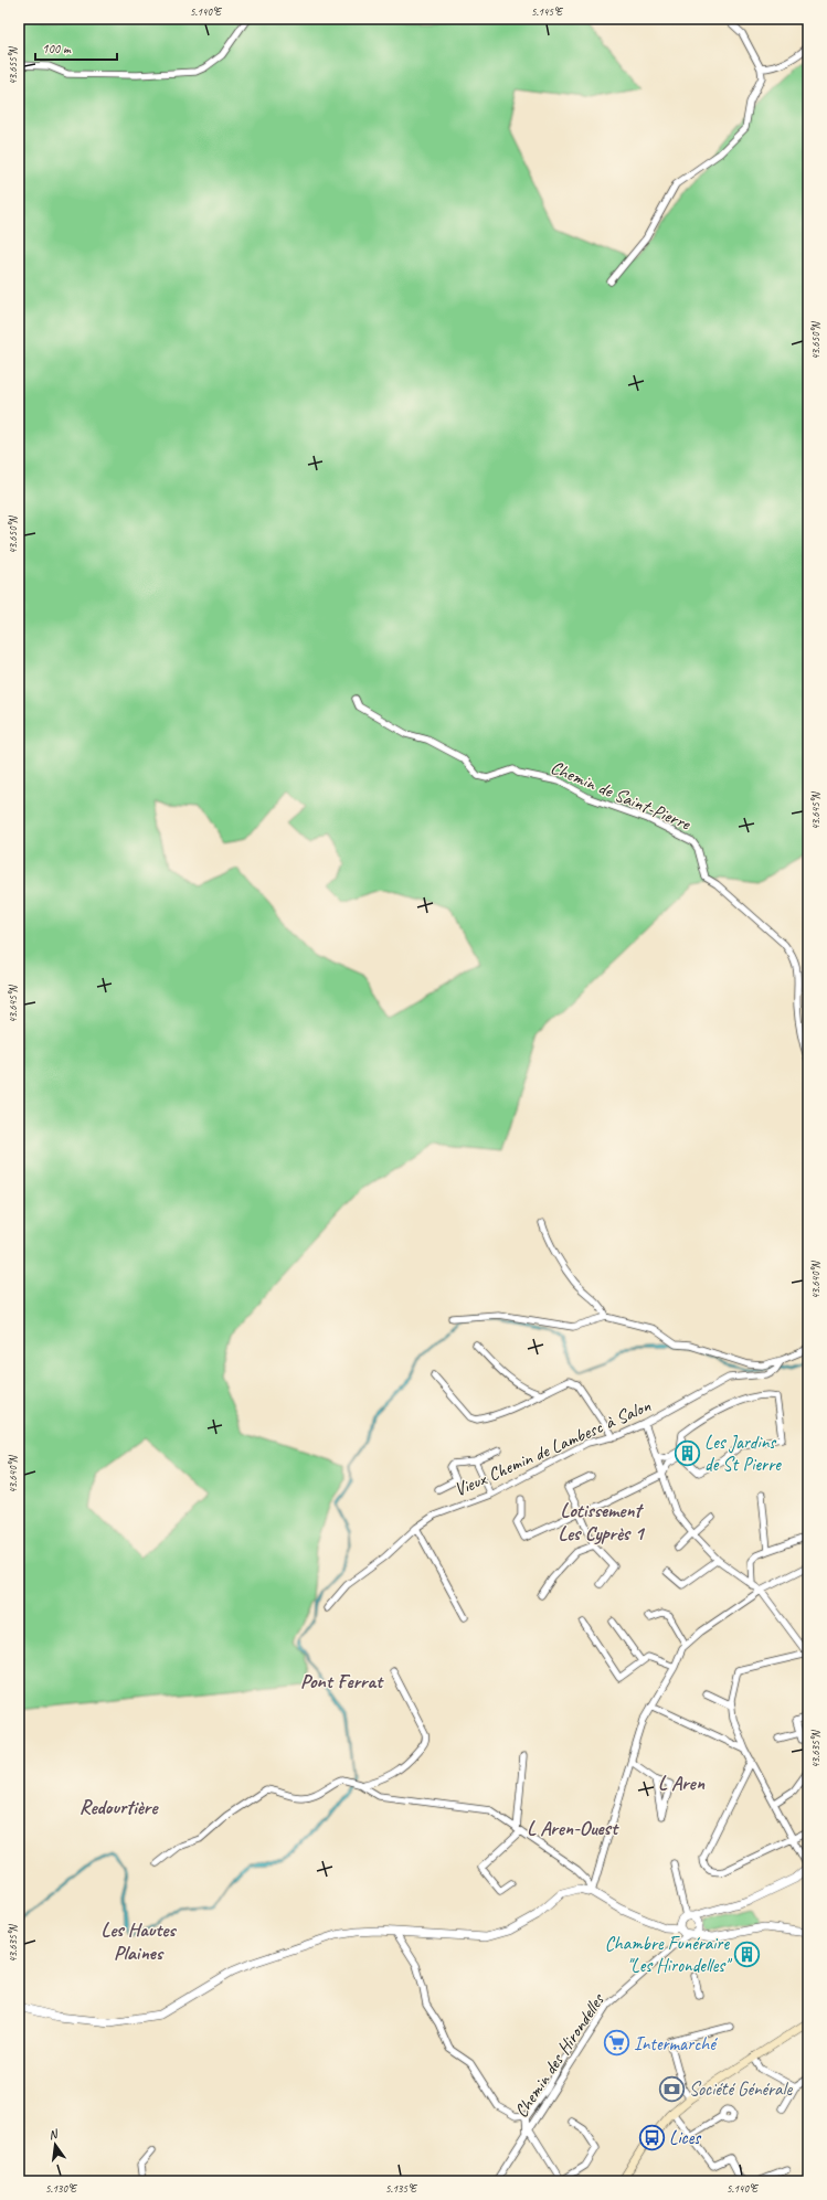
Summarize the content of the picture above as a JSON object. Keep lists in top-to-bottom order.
{
  "streets": {
    "street": ["Chemin de Saint-Pierre", "Vieux Chemin de Lambesc à Salon", "Chemin des Hirondelles"]
  },
  "districts": [
    "Lotissement Les Cyprès 1",
    "Pont Ferrat",
    "L Aren",
    "Redourtière",
    "L Aren-Ouest",
    "Les Hautes Plaines"
  ],
  "places": {
    "building": ["Les Jardins de St Pierre", "Chambre Funéraire \"Les Hirondelles\""],
    "supermarket": ["Intermarché"],
    "bank": ["Société Générale"],
    "bus stop": ["Lices"]
  },
  "scale_bar": "100 m",
  "north": "top",
  "coordinates": [
    "5.140°E",
    "5.145°E",
    "43.655°N",
    "43.650°N",
    "43.645°N",
    "43.640°N",
    "43.635°N",
    "5.130°E",
    "5.135°E"
  ]
}
